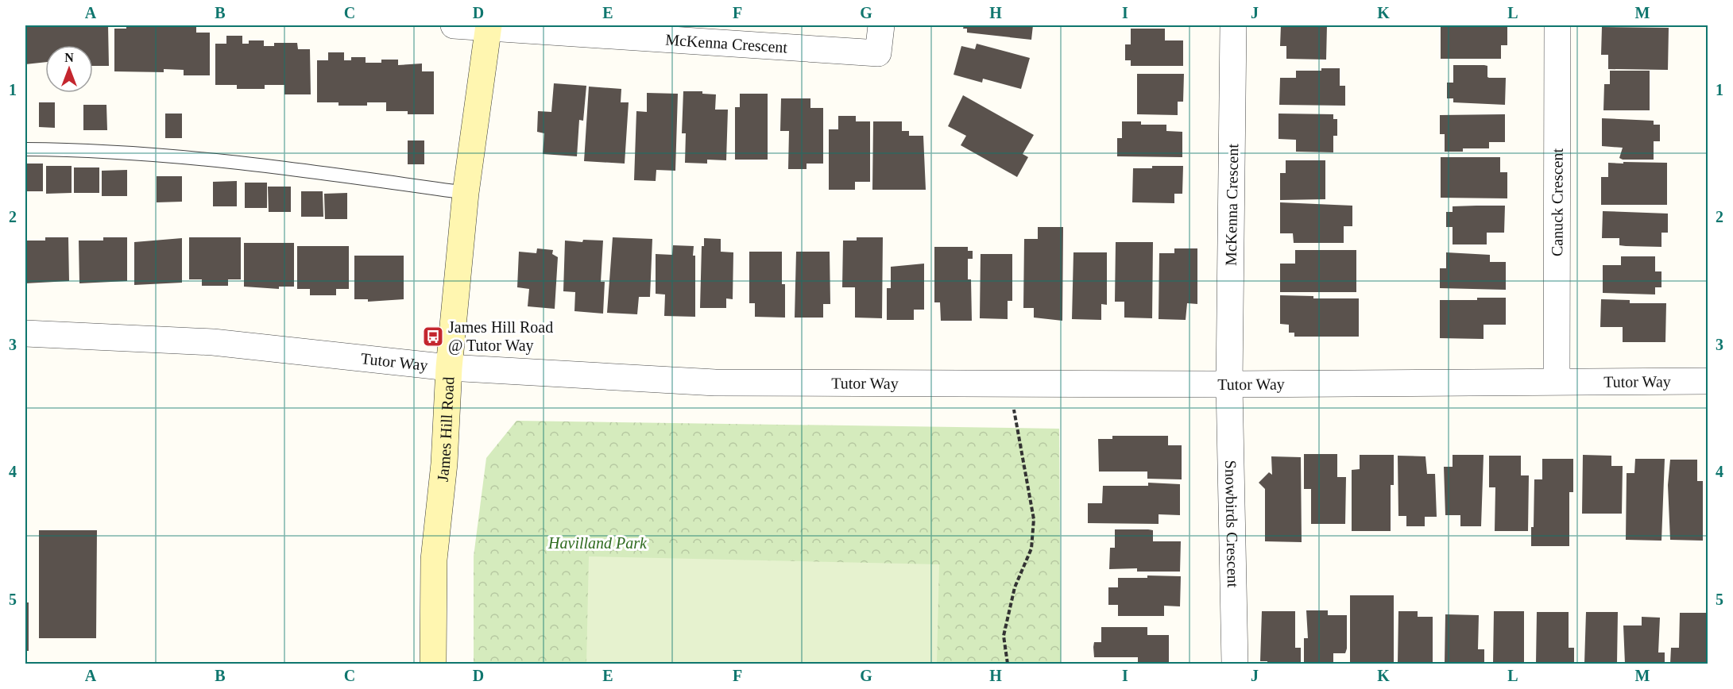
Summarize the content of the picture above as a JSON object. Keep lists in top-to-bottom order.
{
  "streets": {
    "street": [
      "McKenna Crescent",
      "Canuck Crescent",
      "Tutor Way",
      "James Hill Road",
      "Snowbirds Crescent"
    ]
  },
  "crossings": [
    ["McKenna Crescent", "Tutor Way"],
    ["McKenna Crescent", "James Hill Road"],
    ["McKenna Crescent", "Snowbirds Crescent"],
    ["Canuck Crescent", "Tutor Way"],
    ["Tutor Way", "James Hill Road"],
    ["Tutor Way", "Snowbirds Crescent"]
  ],
  "parks": ["Havilland Park"],
  "places": {
    "bus stop": ["James Hill Road @ Tutor Way"]
  },
  "north": "top",
  "grid": {
    "columns": [
      "A",
      "B",
      "C",
      "D",
      "E",
      "F",
      "G",
      "H",
      "I",
      "J",
      "K",
      "L",
      "M"
    ],
    "rows": [
      "1",
      "2",
      "3",
      "4",
      "5"
    ]
  }
}
